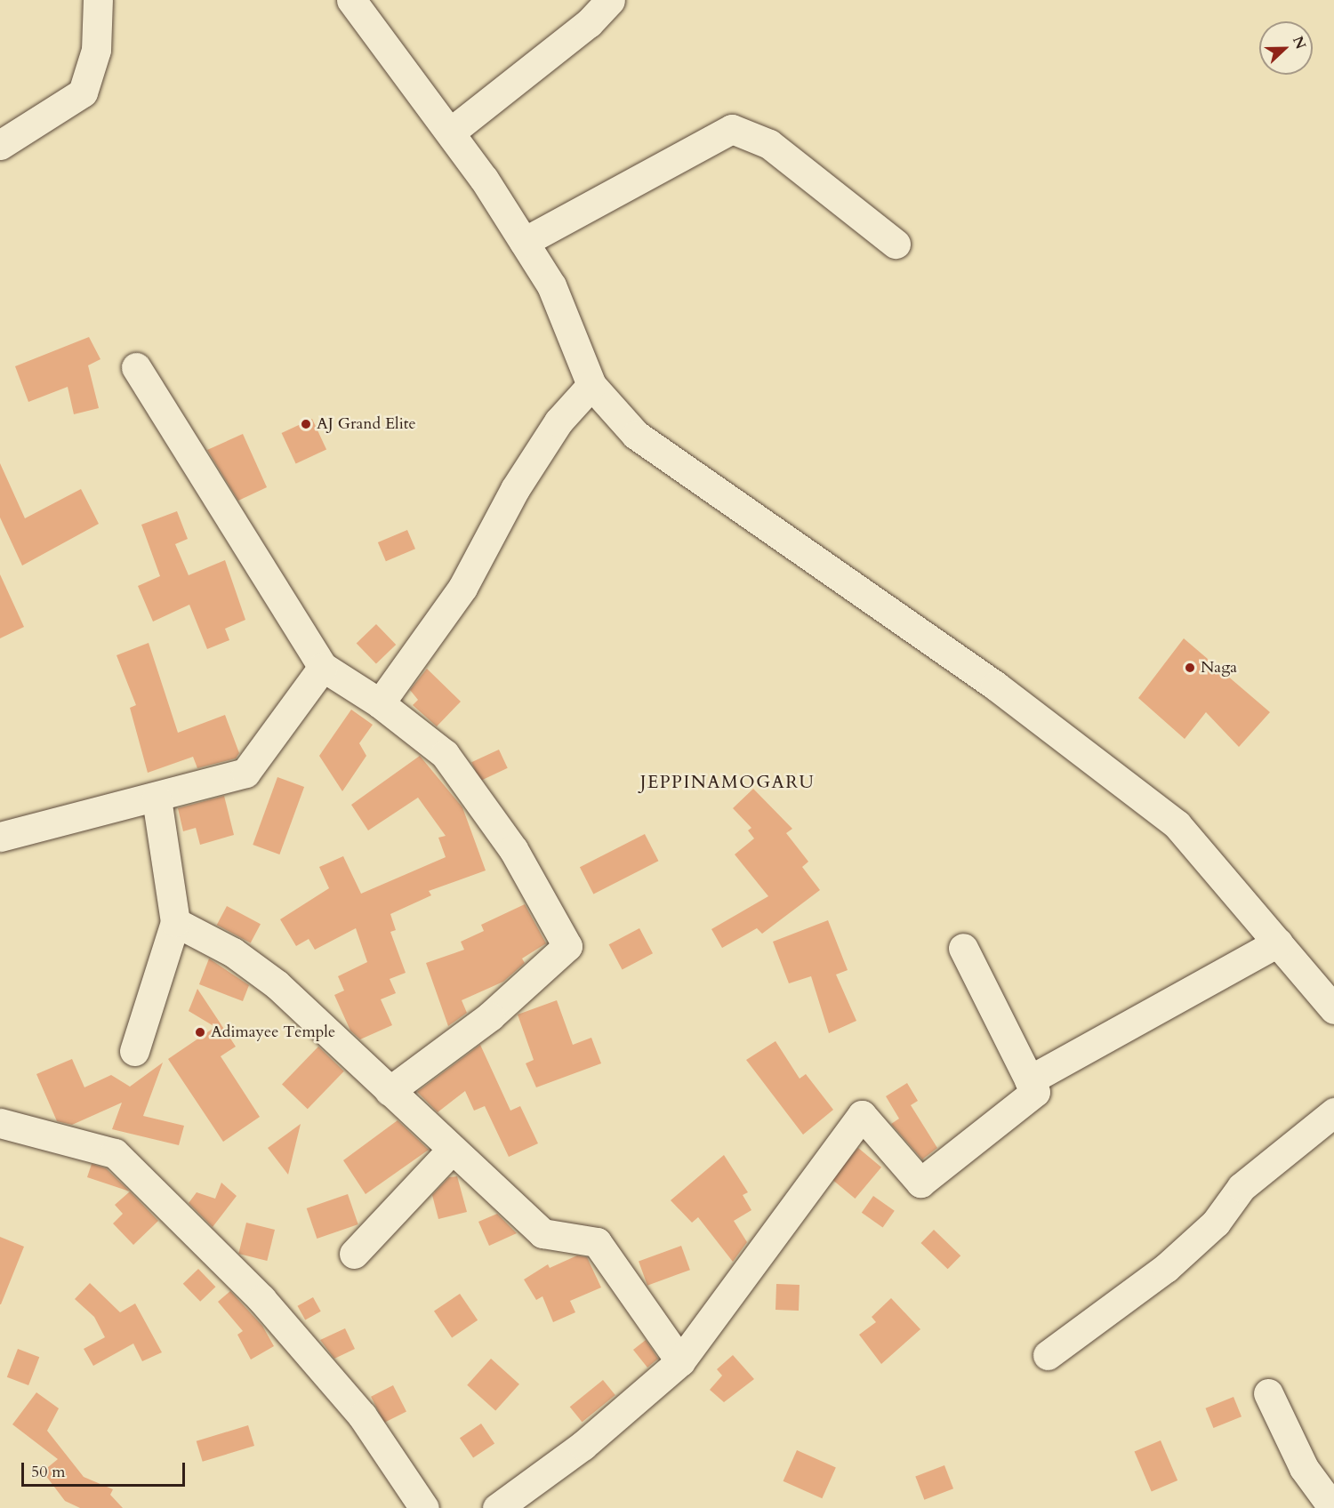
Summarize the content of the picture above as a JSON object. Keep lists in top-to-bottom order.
{
  "districts": ["JEPPINAMOGARU"],
  "places": ["AJ Grand Elite", "Naga", "Adimayee Temple"],
  "scale_bar": "50 m",
  "north": "right"
}
